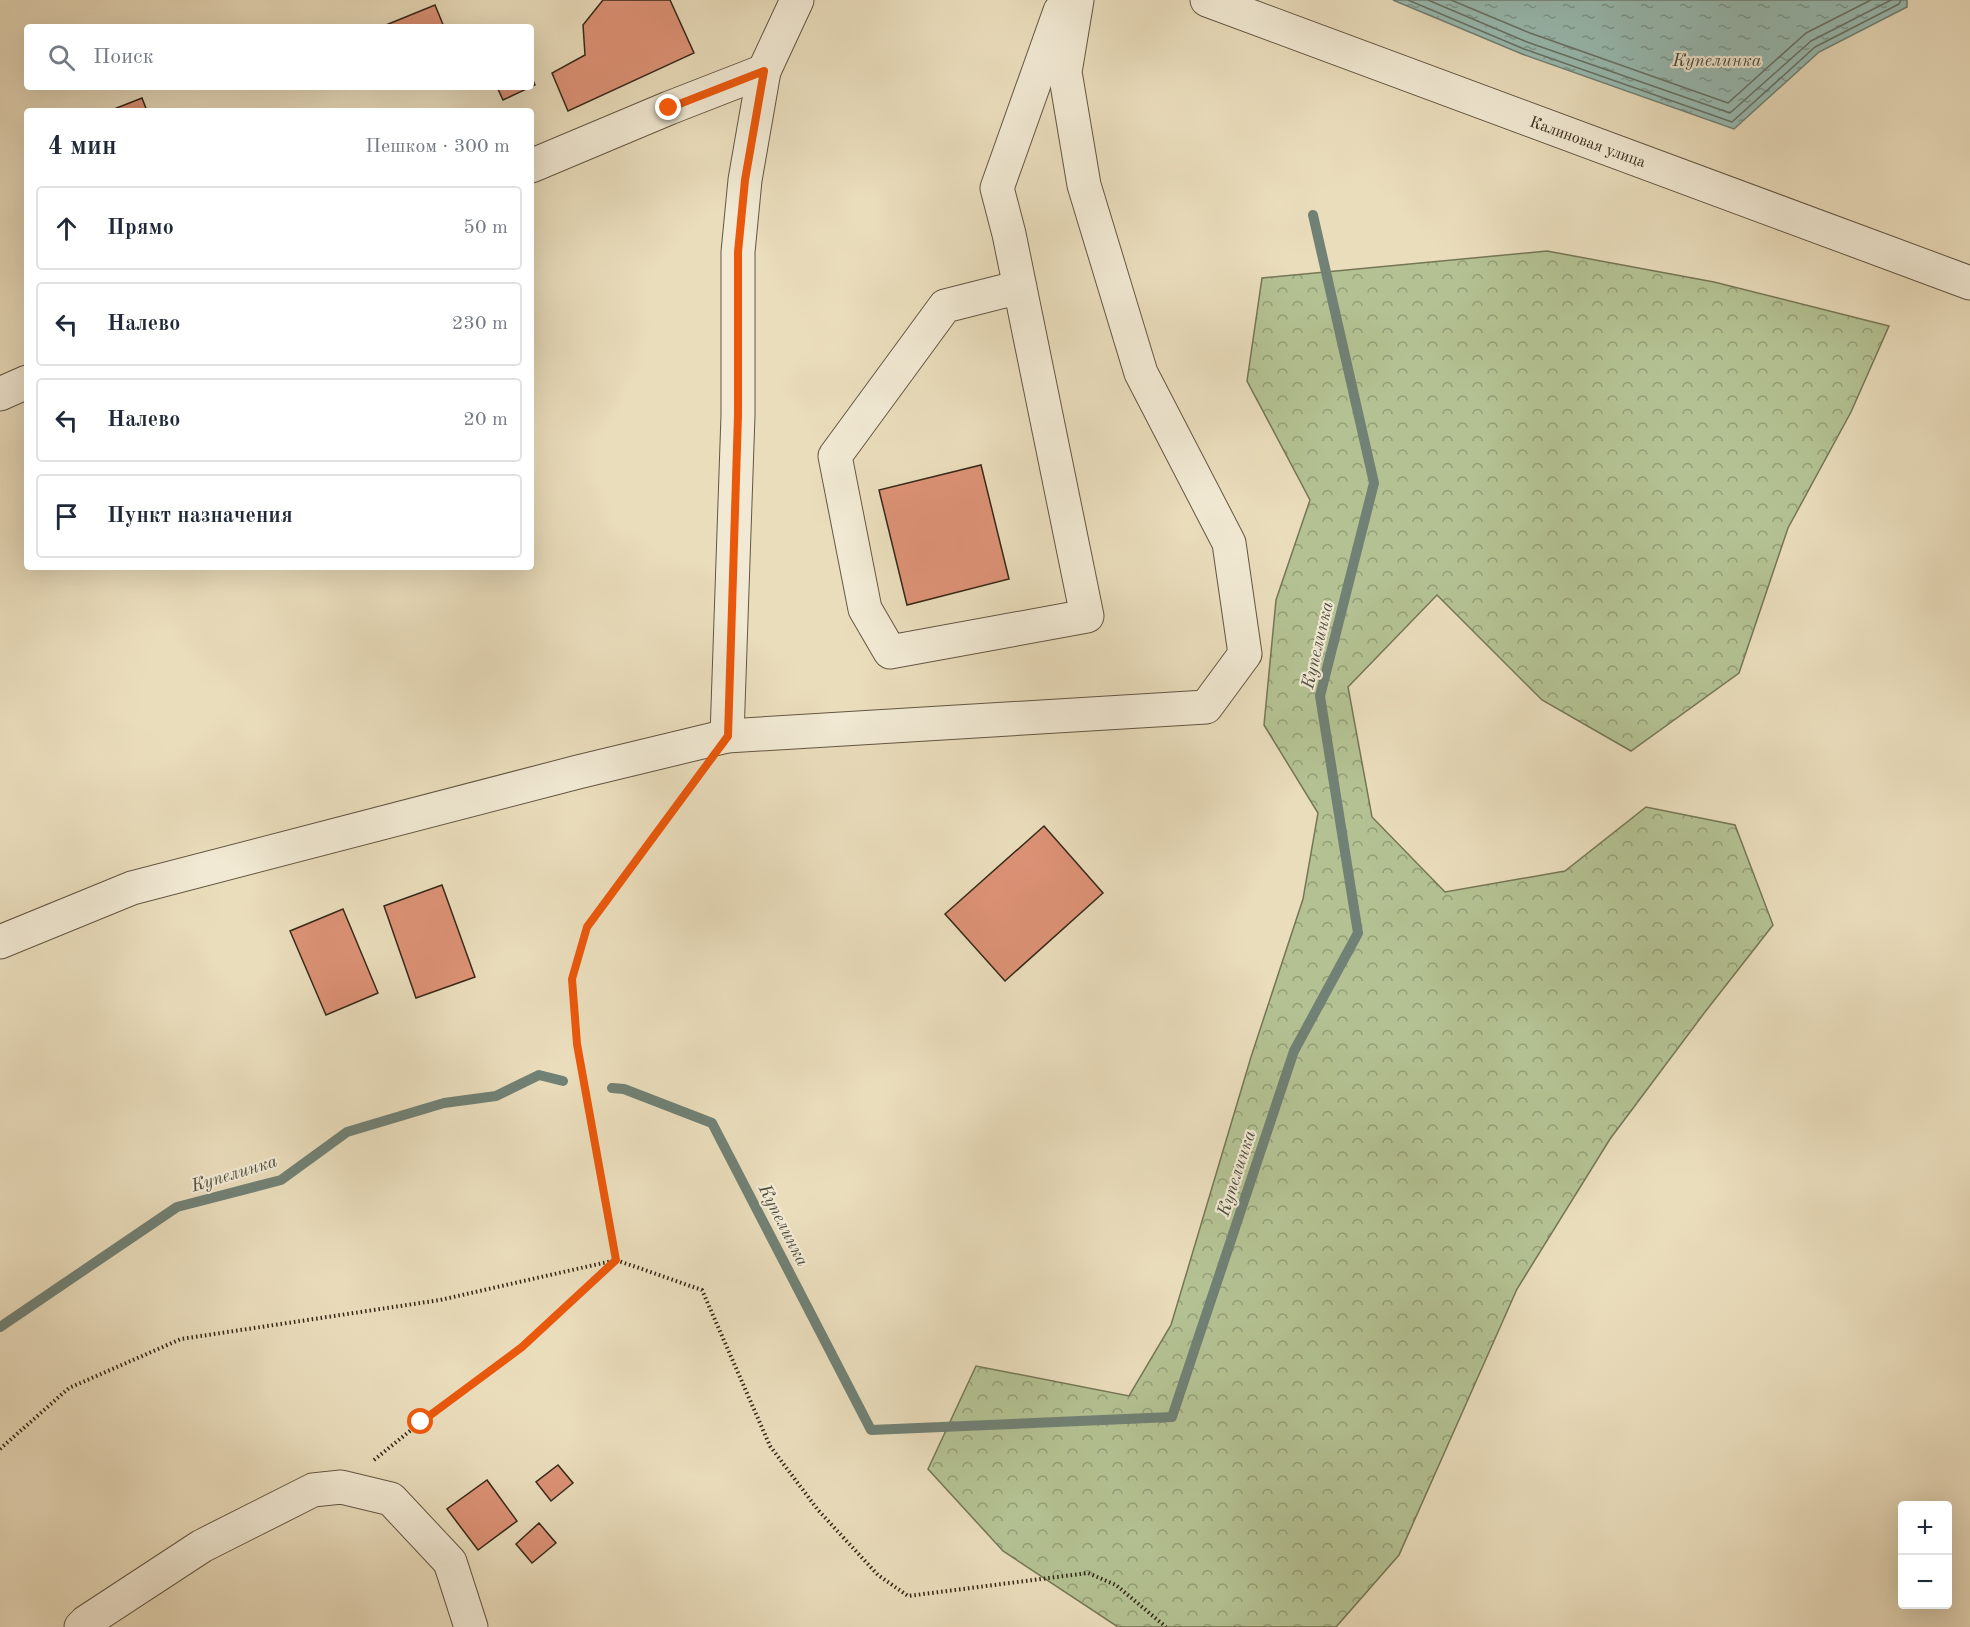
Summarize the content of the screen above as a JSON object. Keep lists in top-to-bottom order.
{
  "streets": {
    "street": ["Калиновая улица"]
  },
  "water": ["Купелинка"],
  "page": {
    "search": "Поиск",
    "heading": ["4 мин", "Пешком · 300 m"],
    "list": [
      ["Прямо", "50 m"],
      ["Налево", "230 m"],
      ["Налево", "20 m"],
      "Пункт назначения"
    ],
    "map_buttons": ["+", "−"]
  }
}
